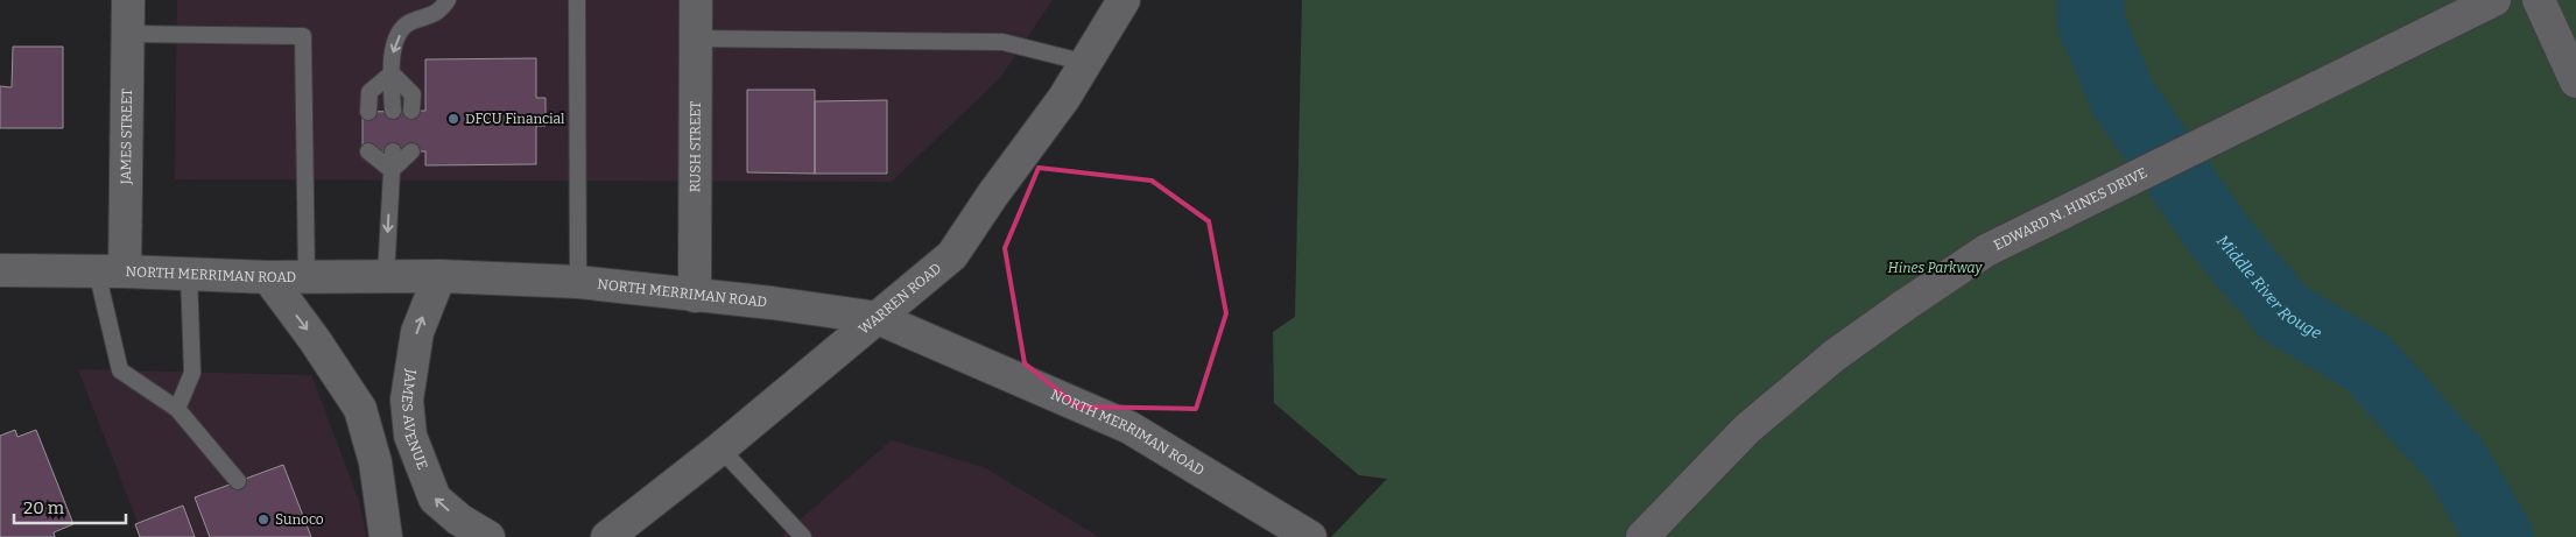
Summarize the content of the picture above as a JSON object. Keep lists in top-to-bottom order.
{
  "streets": {
    "street": [
      "JAMES STREET",
      "RUSH STREET",
      "EDWARD N. HINES DRIVE",
      "NORTH MERRIMAN ROAD",
      "WARREN ROAD",
      "JAMES AVENUE"
    ]
  },
  "crossings": [
    ["JAMES STREET", "NORTH MERRIMAN ROAD"],
    ["RUSH STREET", "NORTH MERRIMAN ROAD"],
    ["NORTH MERRIMAN ROAD", "WARREN ROAD"],
    ["NORTH MERRIMAN ROAD", "JAMES AVENUE"]
  ],
  "water": ["Middle River Rouge"],
  "parks": ["Hines Parkway"],
  "places": ["DFCU Financial", "Sunoco"],
  "scale_bar": "20 m"
}
